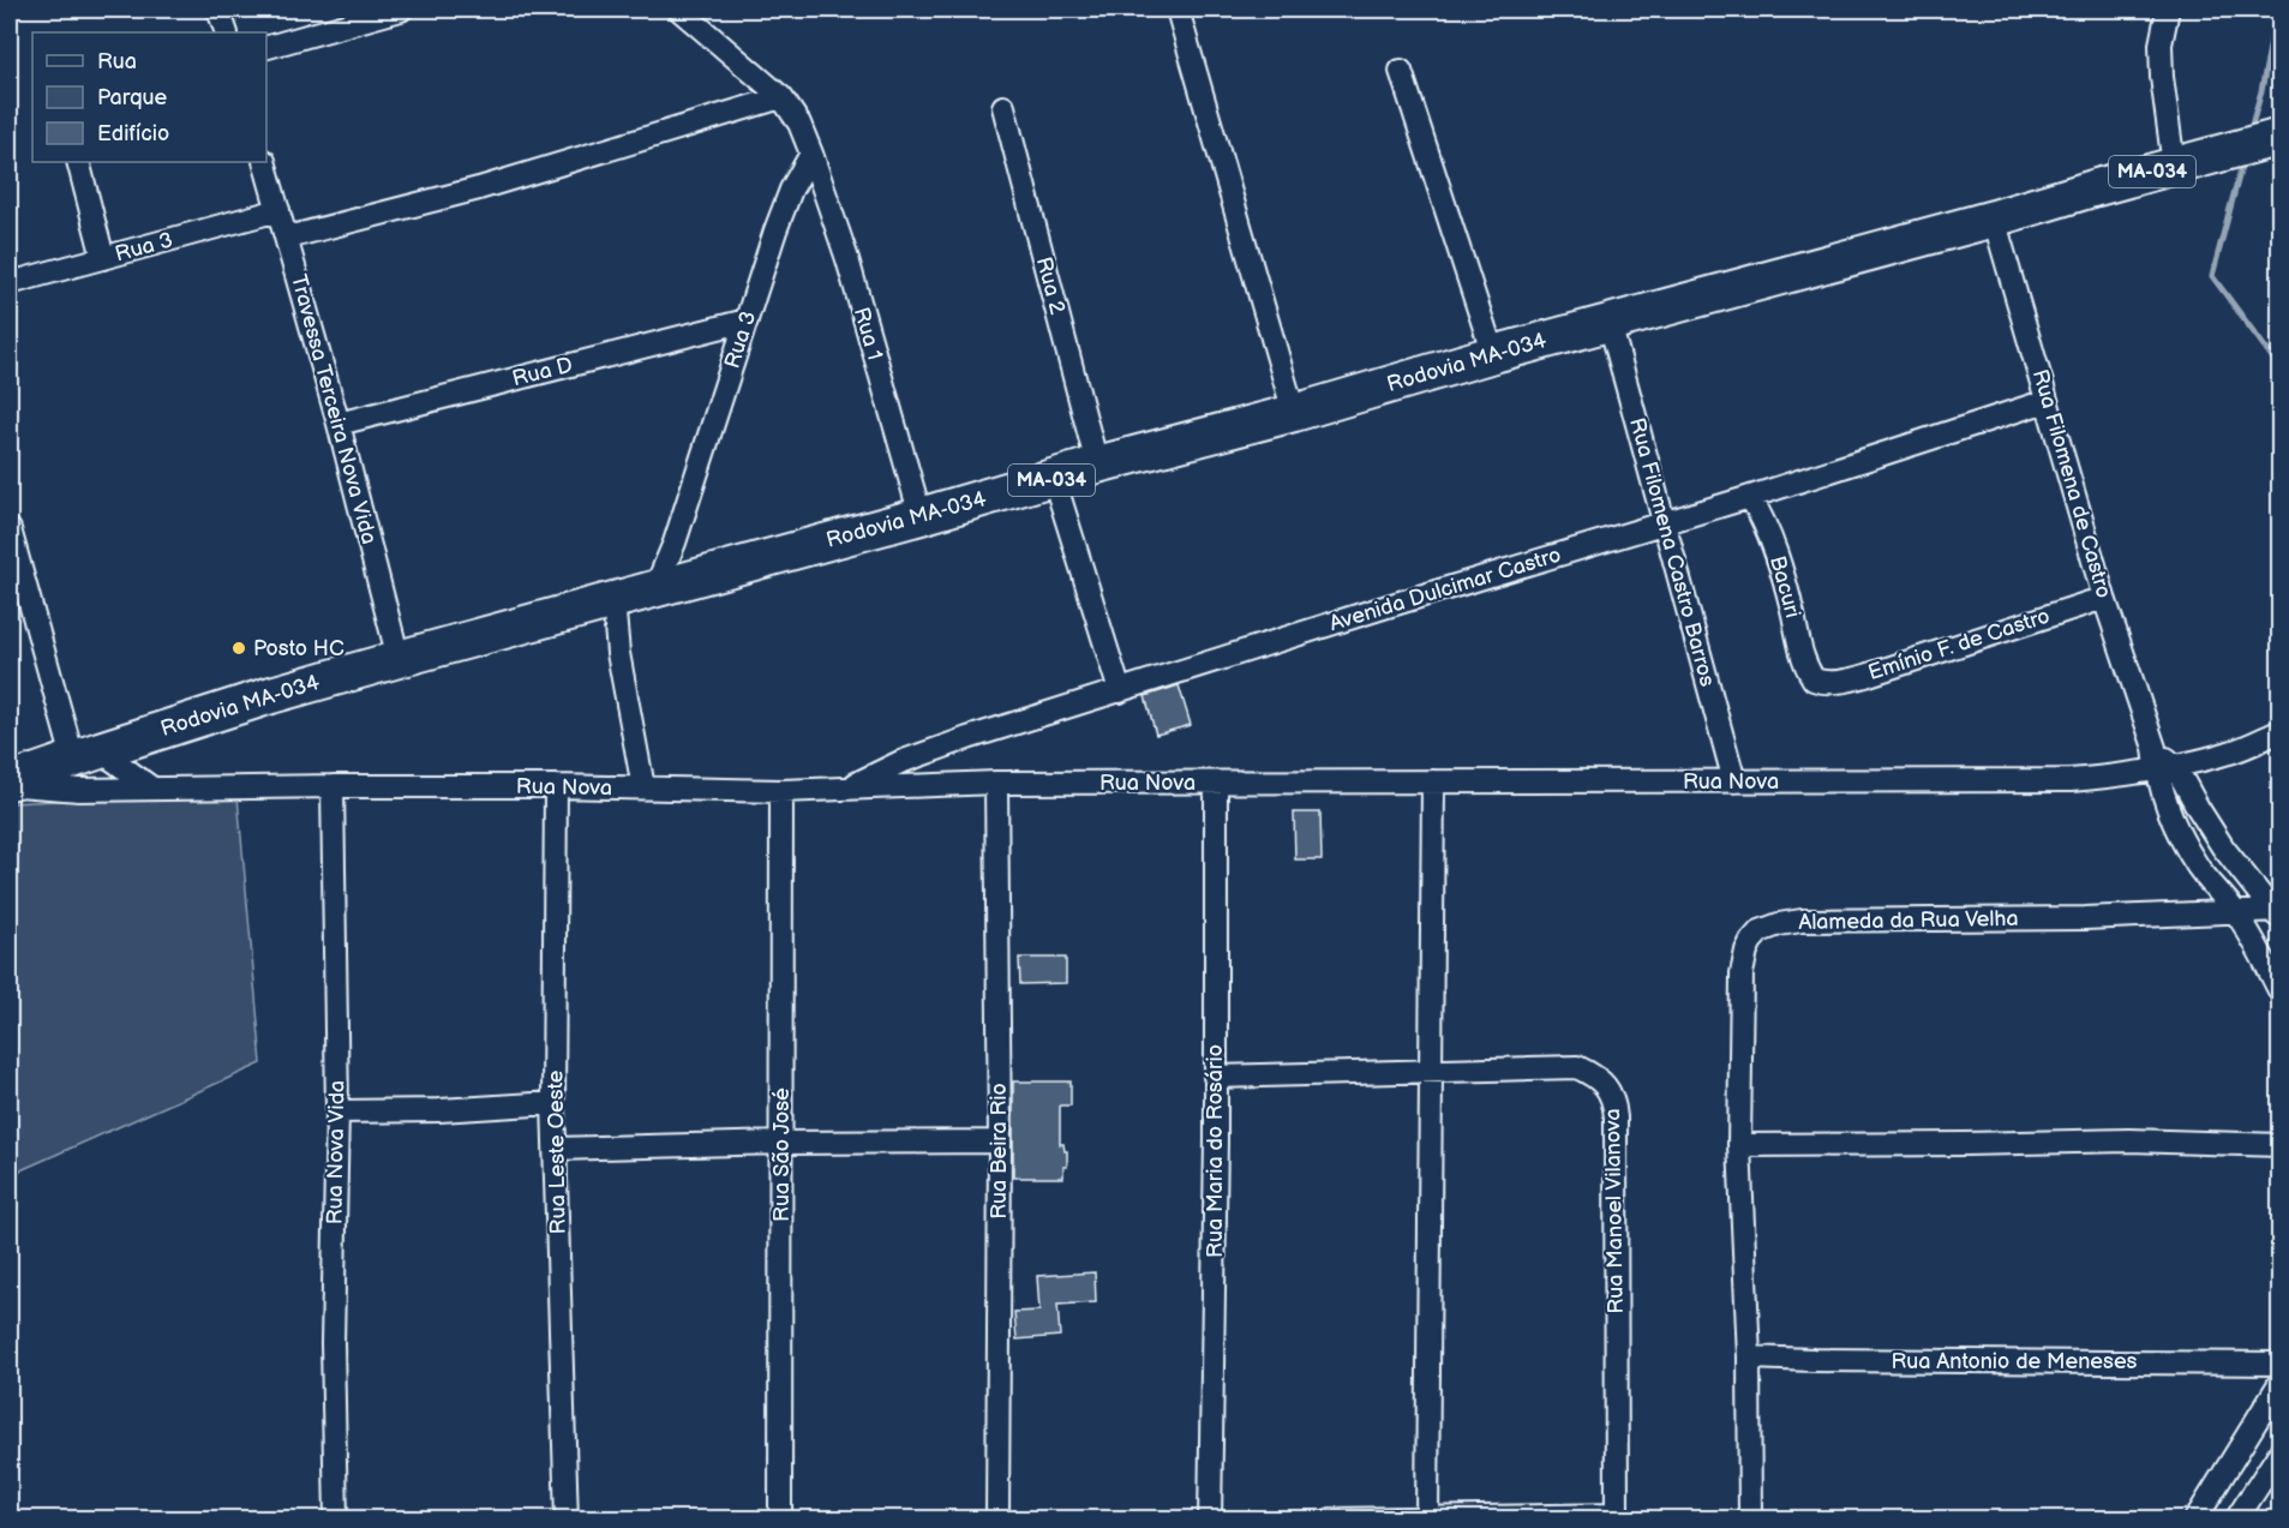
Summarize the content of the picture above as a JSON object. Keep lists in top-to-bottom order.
{
  "streets": {
    "main road": ["MA-034", "Rodovia MA-034"],
    "street": [
      "Rua 3",
      "Rua 2",
      "Rua 1",
      "Rua D",
      "Travessa Terceira Nova Vida",
      "Rua Filomena de Castro",
      "Rua Filomena Castro Barros",
      "Bacuri",
      "Avenida Dulcimar Castro",
      "Emínio F. de Castro",
      "Rua Nova",
      "Alameda da Rua Velha",
      "Rua Beira Rio",
      "Rua Maria do Rosário",
      "Rua Nova Vida",
      "Rua Leste Oeste",
      "Rua São José",
      "Rua Manoel Vilanova",
      "Rua Antonio de Meneses"
    ]
  },
  "crossings": [
    ["MA-034", "Rodovia MA-034"],
    ["Rua 3", "Rua 1"],
    ["Rua 3", "Rodovia MA-034"],
    ["Rua 3", "Rua D"],
    ["Rua 3", "Travessa Terceira Nova Vida"],
    ["Rua 2", "Rodovia MA-034"],
    ["Rua 1", "Rodovia MA-034"],
    ["Rodovia MA-034", "Travessa Terceira Nova Vida"],
    ["Rodovia MA-034", "Rua Filomena de Castro"],
    ["Rodovia MA-034", "Rua Filomena Castro Barros"],
    ["Rodovia MA-034", "Rua Nova"],
    ["Rua D", "Travessa Terceira Nova Vida"],
    ["Rua Filomena de Castro", "Avenida Dulcimar Castro"],
    ["Rua Filomena de Castro", "Emínio F. de Castro"],
    ["Rua Filomena de Castro", "Rua Nova"],
    ["Rua Filomena Castro Barros", "Avenida Dulcimar Castro"],
    ["Rua Filomena Castro Barros", "Rua Nova"],
    ["Bacuri", "Avenida Dulcimar Castro"],
    ["Bacuri", "Emínio F. de Castro"],
    ["Avenida Dulcimar Castro", "Rua Nova"],
    ["Rua Nova", "Rua Beira Rio"],
    ["Rua Nova", "Rua Maria do Rosário"],
    ["Rua Nova", "Rua Nova Vida"],
    ["Rua Nova", "Rua Leste Oeste"],
    ["Rua Nova", "Rua São José"],
    ["Alameda da Rua Velha", "Rua Antonio de Meneses"],
    ["Rua Maria do Rosário", "Rua Manoel Vilanova"]
  ],
  "places": ["Posto HC"],
  "legend": ["Rua", "Parque", "Edifício"]
}
